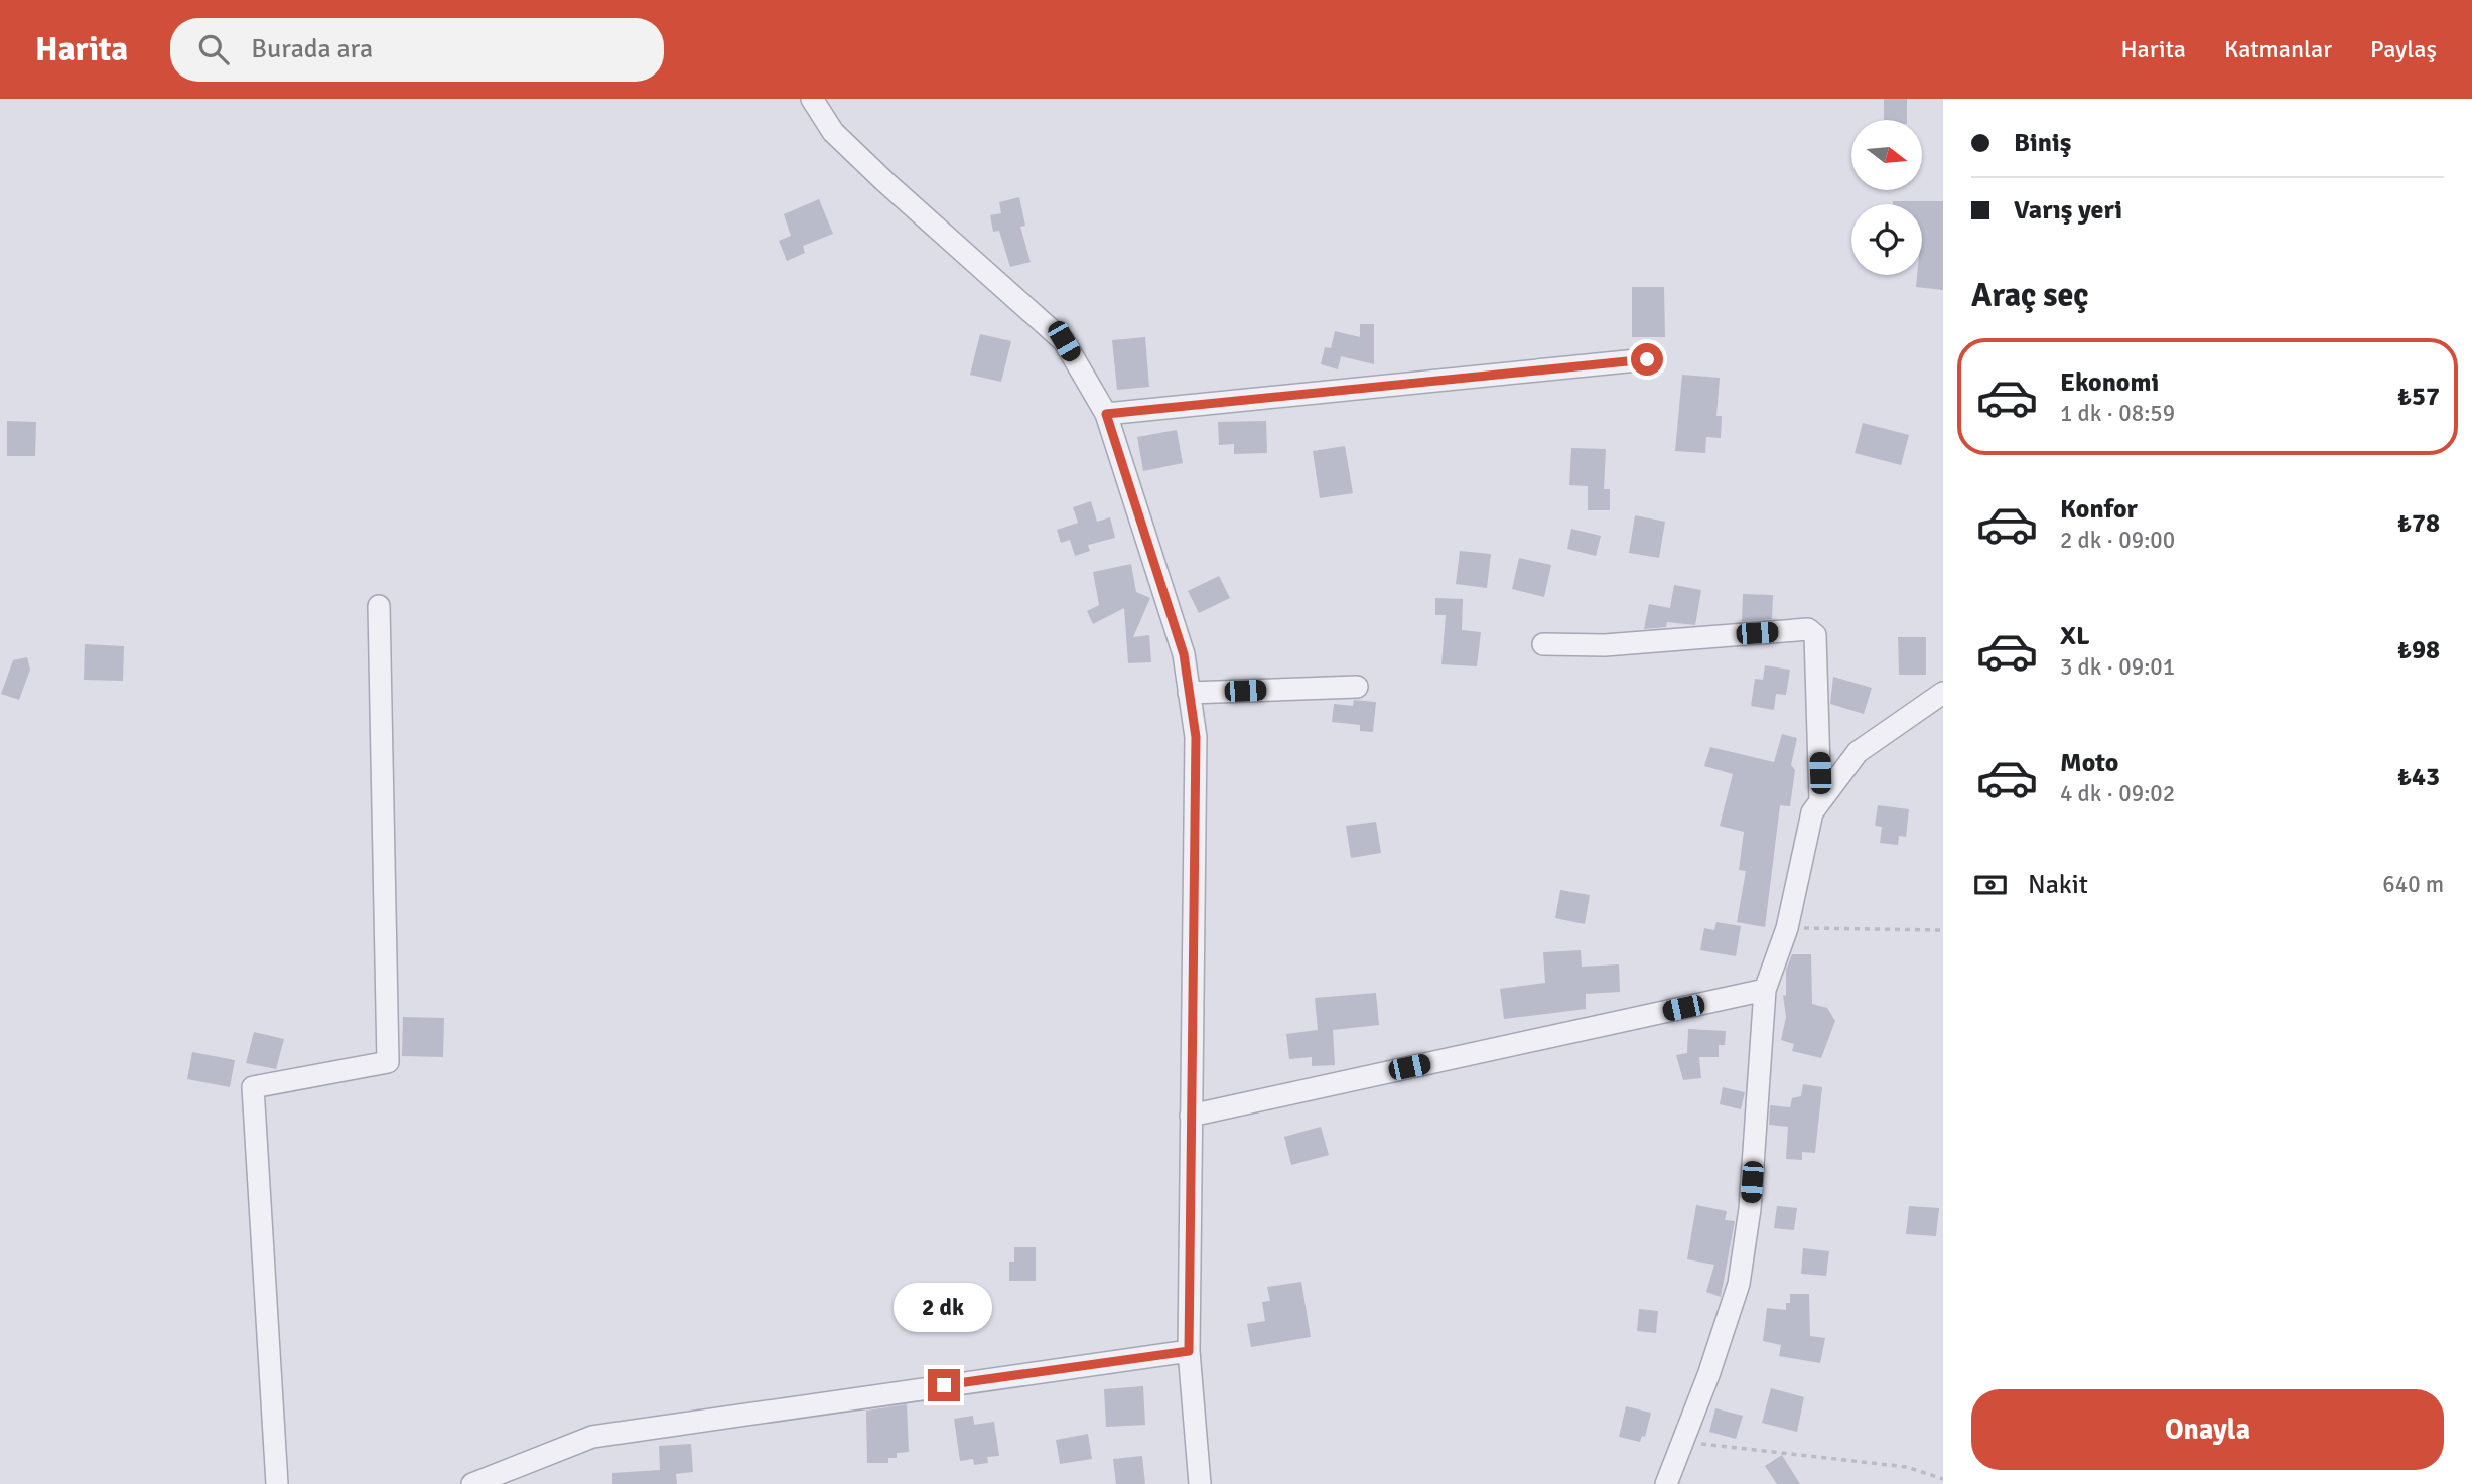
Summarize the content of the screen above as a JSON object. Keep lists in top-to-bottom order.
{
  "north": "right",
  "page": {
    "header": "Harita",
    "search": "Burada ara",
    "nav": ["Harita", "Katmanlar", "Paylaş"],
    "banner": ["Biniş", "Varış yeri"],
    "heading": "Araç seç",
    "list": [
      {
        "name": "Ekonomi",
        "note": "1 dk · 08:59",
        "value": "₺57"
      },
      {
        "name": "Konfor",
        "note": "2 dk · 09:00",
        "value": "₺78"
      },
      {
        "name": "XL",
        "note": "3 dk · 09:01",
        "value": "₺98"
      },
      {
        "name": "Moto",
        "note": "4 dk · 09:02",
        "value": "₺43"
      }
    ],
    "pay": ["Nakit", "640 m"],
    "bubble": "2 dk",
    "buttons": "Onayla"
  }
}
